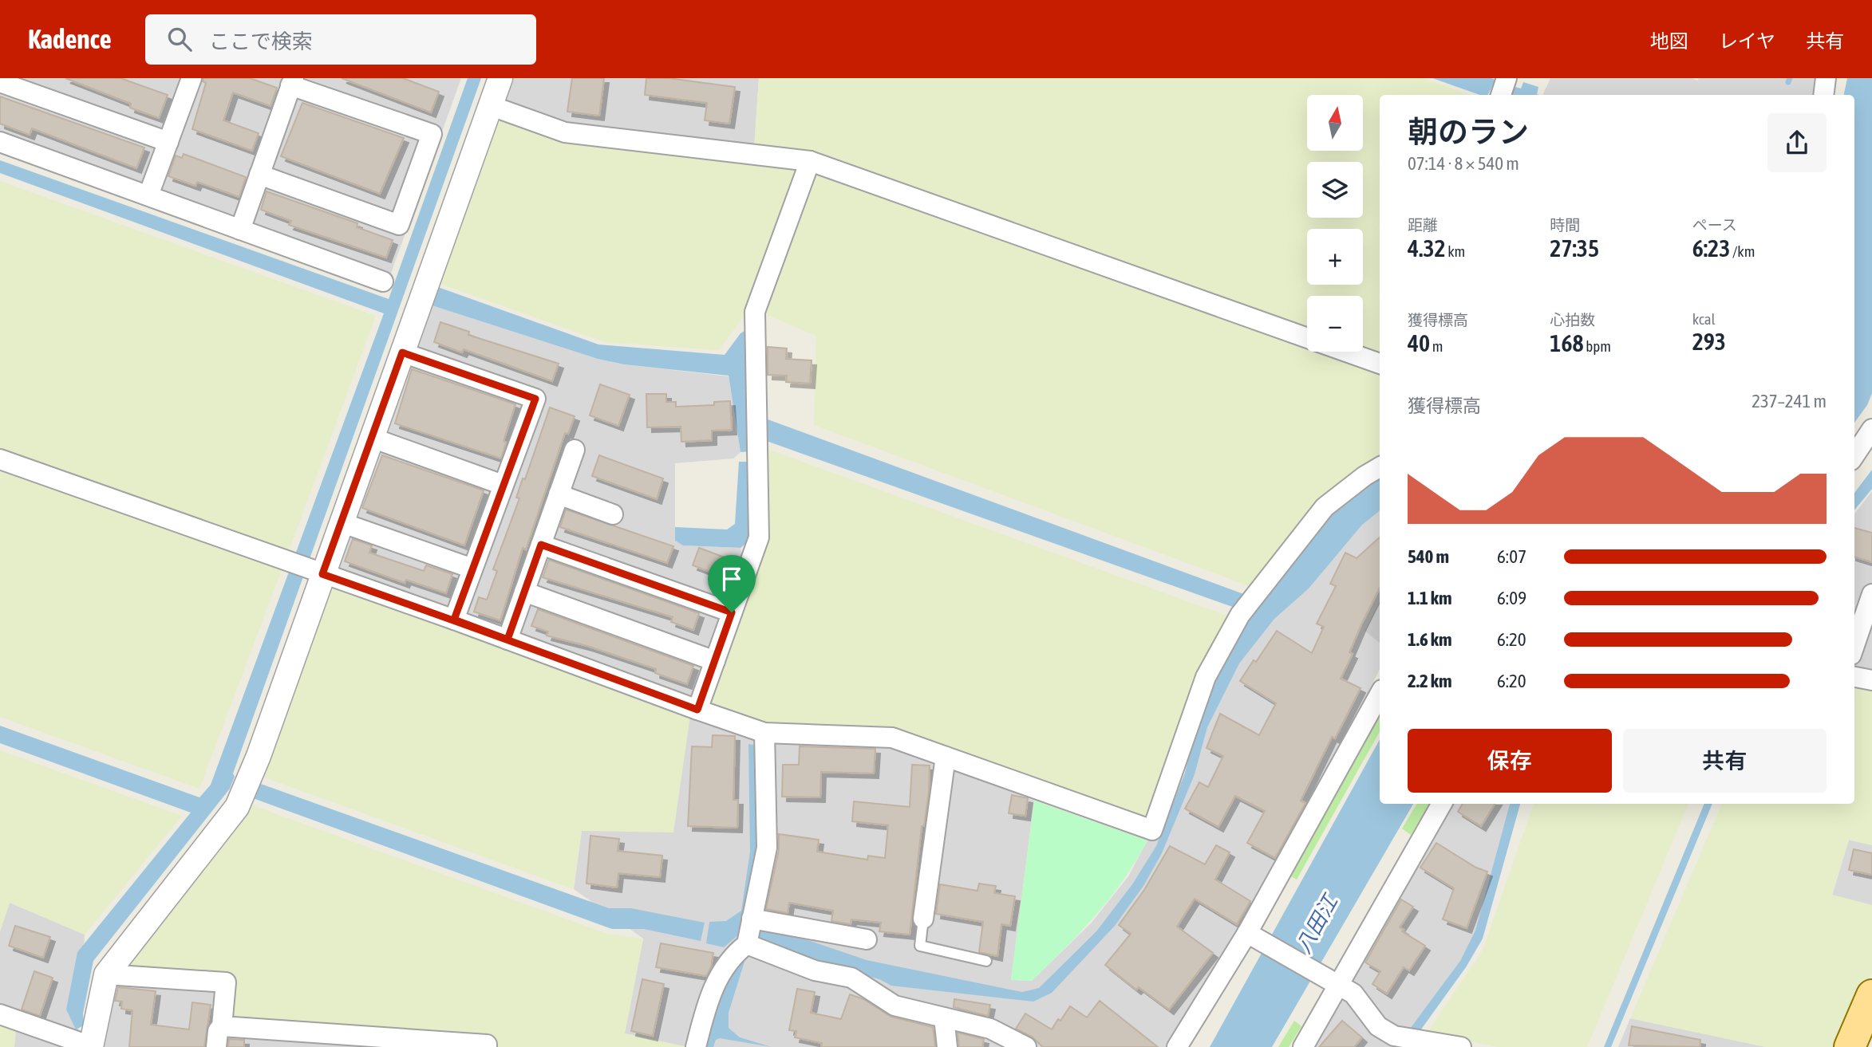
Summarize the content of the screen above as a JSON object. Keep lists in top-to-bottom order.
{
  "water": ["八田江"],
  "north": "top",
  "page": {
    "header": "Kadence",
    "search": "ここで検索",
    "nav": ["地図", "レイヤ", "共有"],
    "map_buttons": ["+", "−"],
    "heading": ["朝のラン", "07:14 · 8 × 540 m"],
    "stats": [
      ["距離", "4.32 km"],
      ["時間", "27:35"],
      ["ペース", "6:23 /km"],
      ["獲得標高", "40 m"],
      ["心拍数", "168 bpm"],
      ["kcal", "293"]
    ],
    "chart": ["獲得標高", "237–241 m"],
    "list": [
      {
        "name": "540 m",
        "note": "6:07"
      },
      {
        "name": "1.1 km",
        "note": "6:09"
      },
      {
        "name": "1.6 km",
        "note": "6:20"
      },
      {
        "name": "2.2 km",
        "note": "6:20"
      }
    ],
    "buttons": ["保存", "共有"]
  }
}
